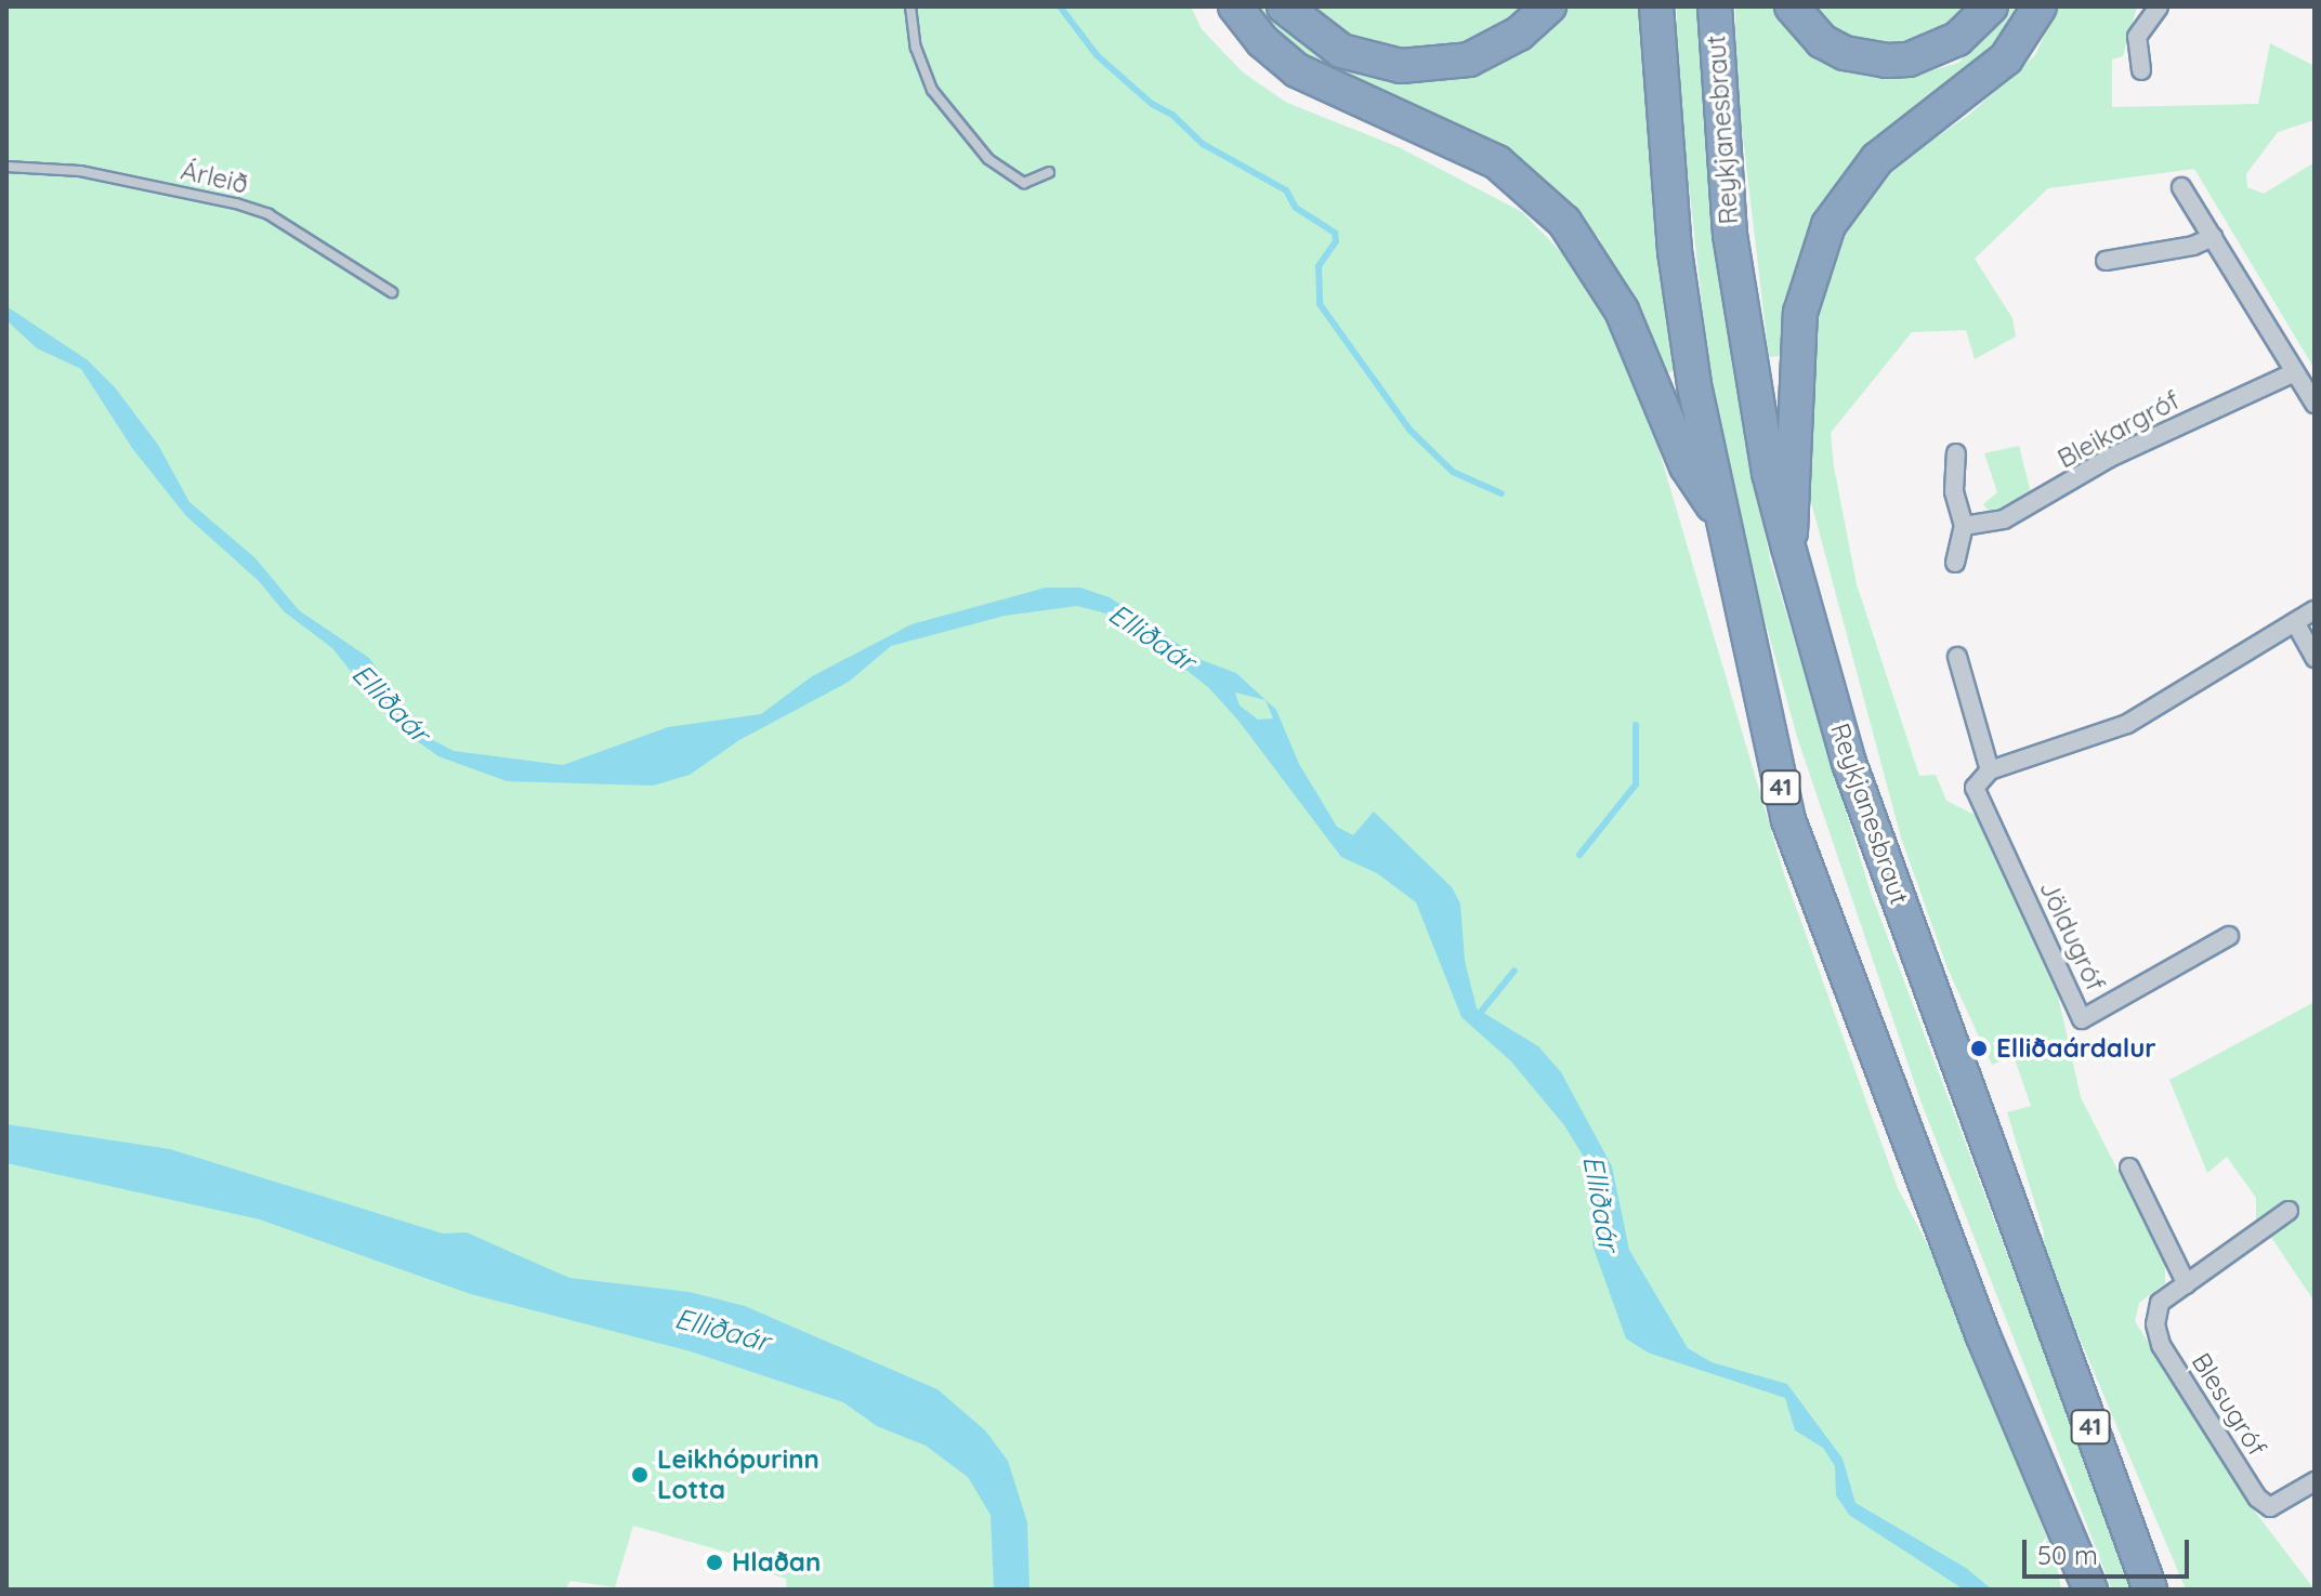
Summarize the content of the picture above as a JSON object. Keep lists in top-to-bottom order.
{
  "streets": {
    "highway": ["Reykjanesbraut", "41"],
    "street": ["Bleikargróf", "Jöldugróf", "Blesugróf"],
    "lane": ["Árleið"]
  },
  "water": ["Elliðaár"],
  "places": ["Elliðaárdalur", "Leikhópurinn Lotta", "Hlaðan"],
  "scale_bar": "50 m"
}
